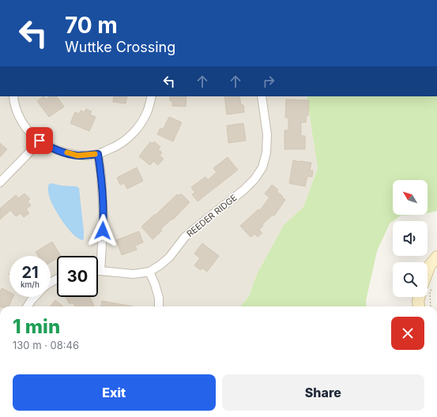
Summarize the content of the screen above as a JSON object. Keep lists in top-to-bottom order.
{
  "streets": {
    "street": ["REEDER RIDGE"]
  },
  "north": "top left",
  "page": {
    "turn": ["70 m", "Wuttke Crossing"],
    "speed": "21 km/h",
    "limit": "30",
    "heading": ["1 min", "130 m · 08:46"],
    "buttons": ["Exit", "Share"]
  }
}
